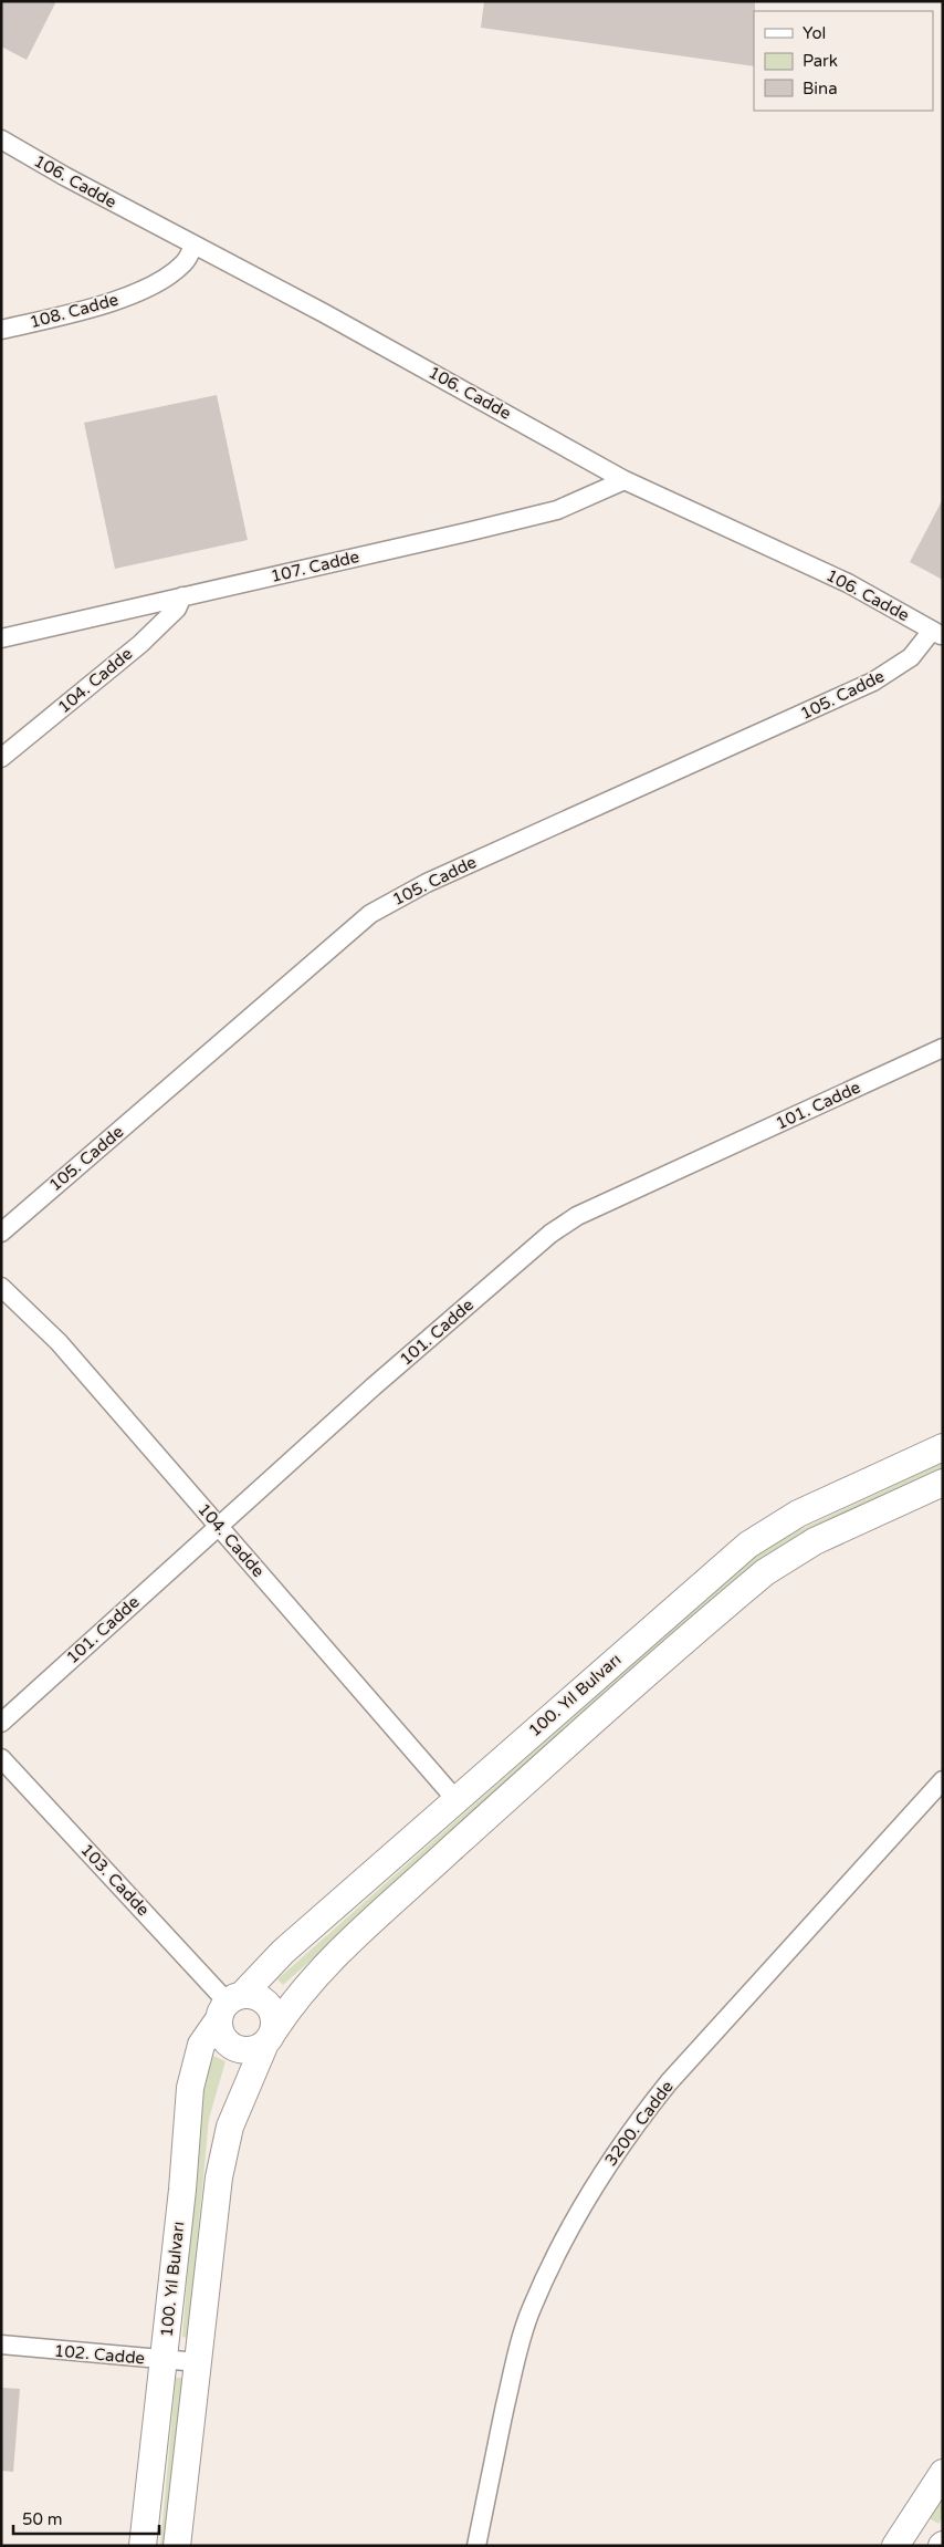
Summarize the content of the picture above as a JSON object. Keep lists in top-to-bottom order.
{
  "streets": {
    "main road": ["100. Yıl Bulvarı"],
    "street": [
      "106. Cadde",
      "108. Cadde",
      "107. Cadde",
      "104. Cadde",
      "105. Cadde",
      "101. Cadde",
      "103. Cadde",
      "3200. Cadde",
      "102. Cadde"
    ]
  },
  "crossings": [
    ["106. Cadde", "108. Cadde"],
    ["106. Cadde", "107. Cadde"],
    ["106. Cadde", "105. Cadde"],
    ["107. Cadde", "104. Cadde"],
    ["104. Cadde", "101. Cadde"],
    ["104. Cadde", "100. Yıl Bulvarı"],
    ["100. Yıl Bulvarı", "103. Cadde"],
    ["100. Yıl Bulvarı", "102. Cadde"]
  ],
  "legend": ["Yol", "Park", "Bina"],
  "scale_bar": "50 m"
}
